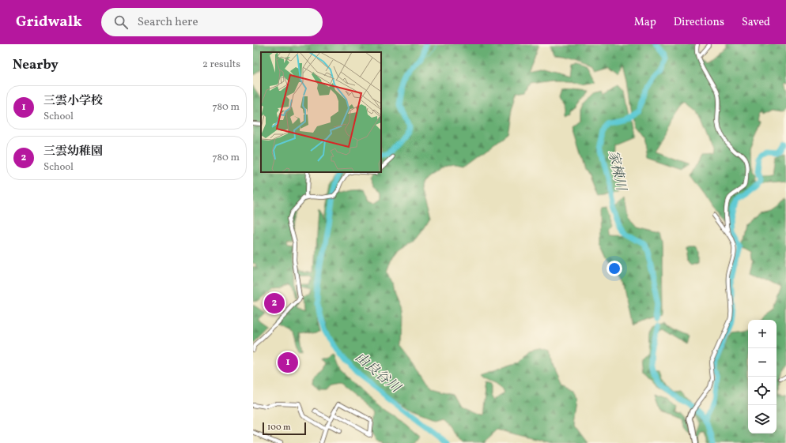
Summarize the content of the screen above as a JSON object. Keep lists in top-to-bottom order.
{
  "water": ["家棟川", "由良谷川"],
  "scale_bar": "100 m",
  "page": {
    "header": "Gridwalk",
    "search": "Search here",
    "nav": ["Map", "Directions", "Saved"],
    "heading": ["Nearby", "2 results"],
    "list": [
      {
        "mark": "1",
        "name": "三雲小学校",
        "note": "School",
        "value": "780 m"
      },
      {
        "mark": "2",
        "name": "三雲幼稚園",
        "note": "School",
        "value": "780 m"
      }
    ],
    "pins": ["2", "1"],
    "map_buttons": ["+", "−"],
    "scale": "100 m"
  }
}
